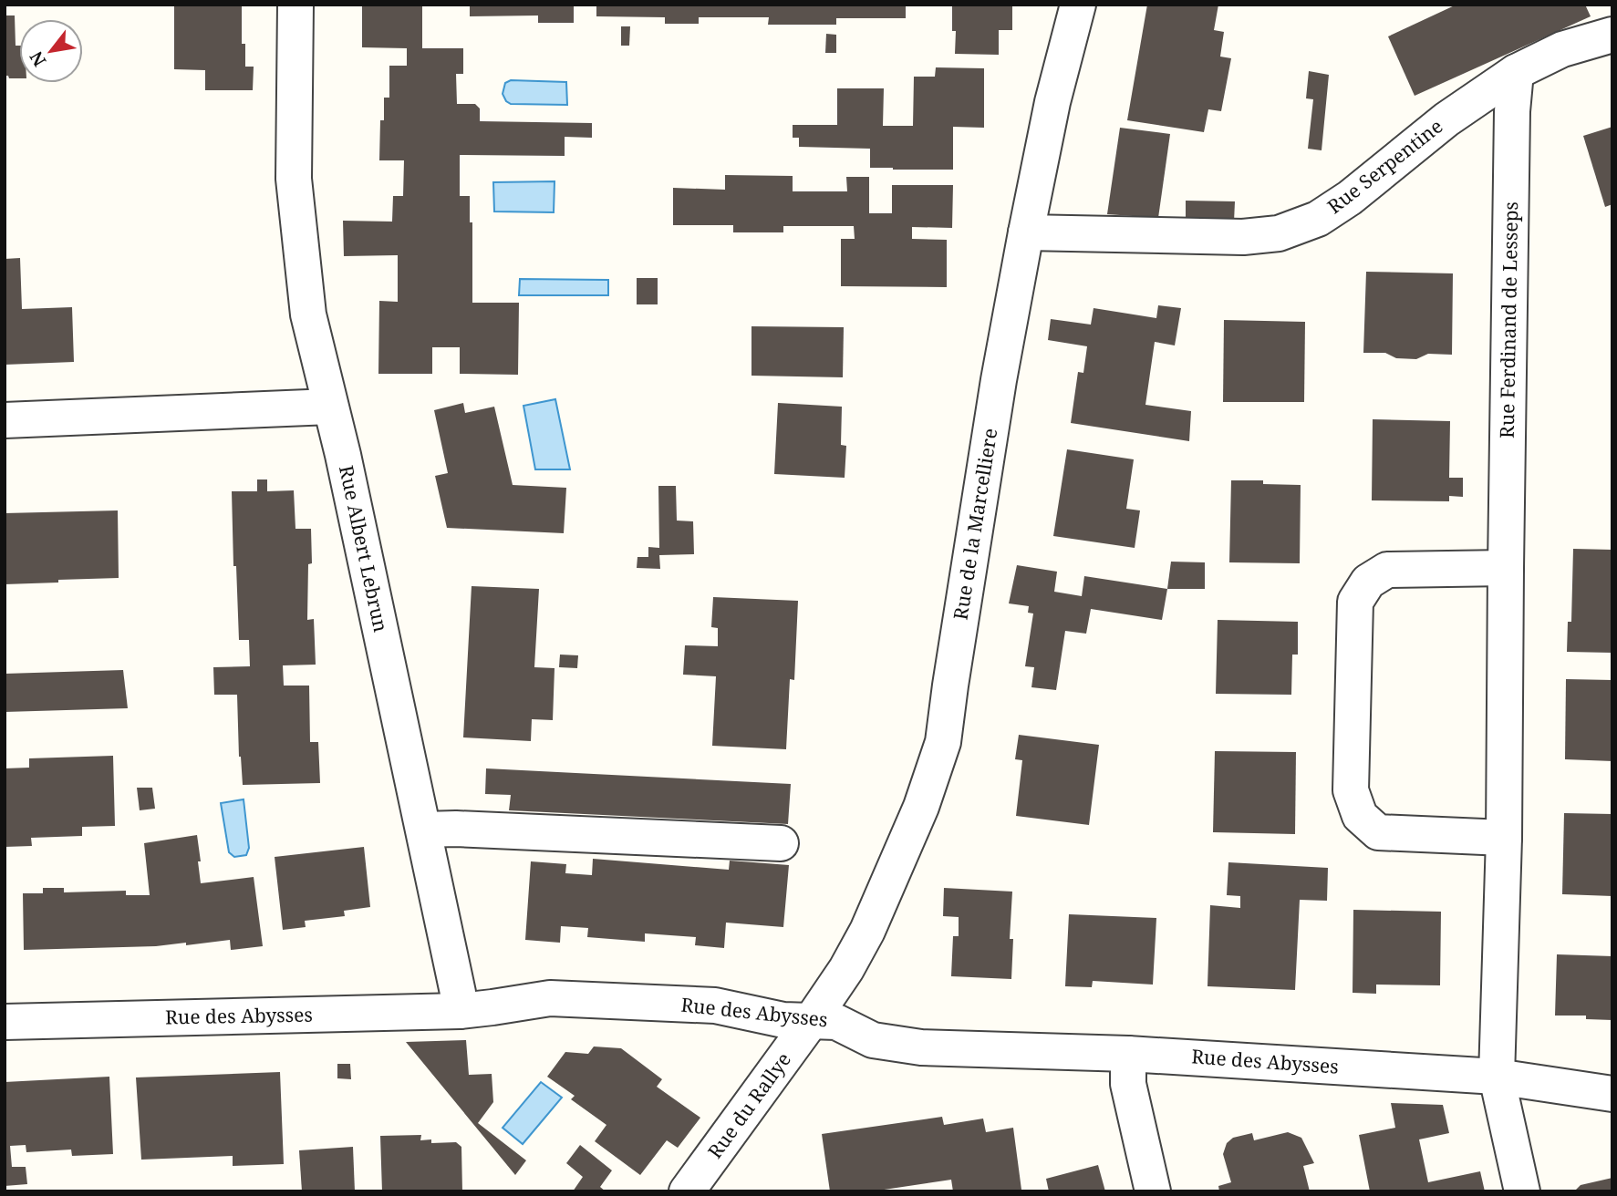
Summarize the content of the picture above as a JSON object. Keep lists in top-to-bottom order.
{
  "streets": {
    "street": [
      "Rue Serpentine",
      "Rue Ferdinand de Lesseps",
      "Rue de la Marcelliere",
      "Rue Albert Lebrun",
      "Rue des Abysses",
      "Rue du Rallye"
    ]
  },
  "crossings": [
    ["Rue Serpentine", "Rue Ferdinand de Lesseps"],
    ["Rue Serpentine", "Rue de la Marcelliere"],
    ["Rue Ferdinand de Lesseps", "Rue des Abysses"],
    ["Rue de la Marcelliere", "Rue des Abysses"],
    ["Rue de la Marcelliere", "Rue du Rallye"],
    ["Rue Albert Lebrun", "Rue des Abysses"],
    ["Rue des Abysses", "Rue du Rallye"]
  ],
  "north": "bottom left"
}
